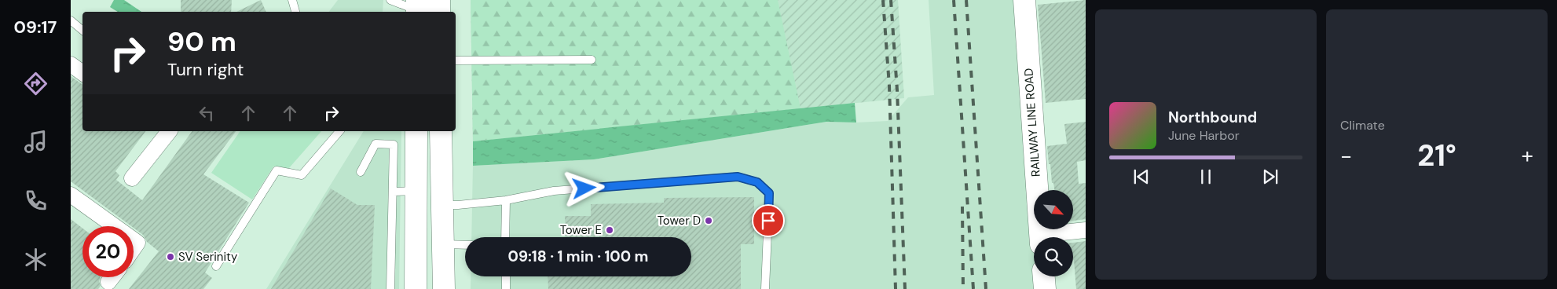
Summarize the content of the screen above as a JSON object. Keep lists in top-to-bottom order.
{
  "streets": {
    "main road": ["RAILWAY LINE ROAD"]
  },
  "places": ["Tower D", "Tower E", "SV Serinity"],
  "north": "bottom right",
  "page": {
    "tabs": "09:17",
    "tile": "Climate",
    "turn": ["90 m", "Turn right"],
    "song": ["Northbound", "June Harbor"],
    "heat": ["−", "21°", "+"],
    "limit": "20",
    "trip": "09:18 · 1 min · 100 m"
  }
}
